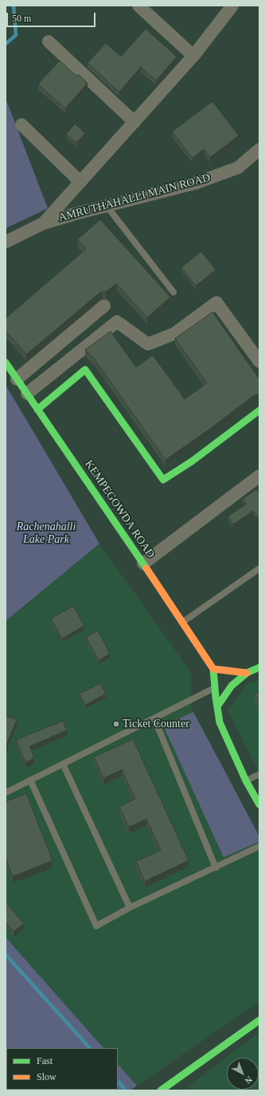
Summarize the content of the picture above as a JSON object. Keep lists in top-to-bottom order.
{
  "streets": {
    "street": ["AMRUTHAHALLI MAIN ROAD", "KEMPEGOWDA ROAD"]
  },
  "parks": ["Rachenahalli Lake Park"],
  "places": ["Ticket Counter"],
  "legend": ["Fast", "Slow"],
  "scale_bar": "50 m",
  "north": "bottom right"
}
